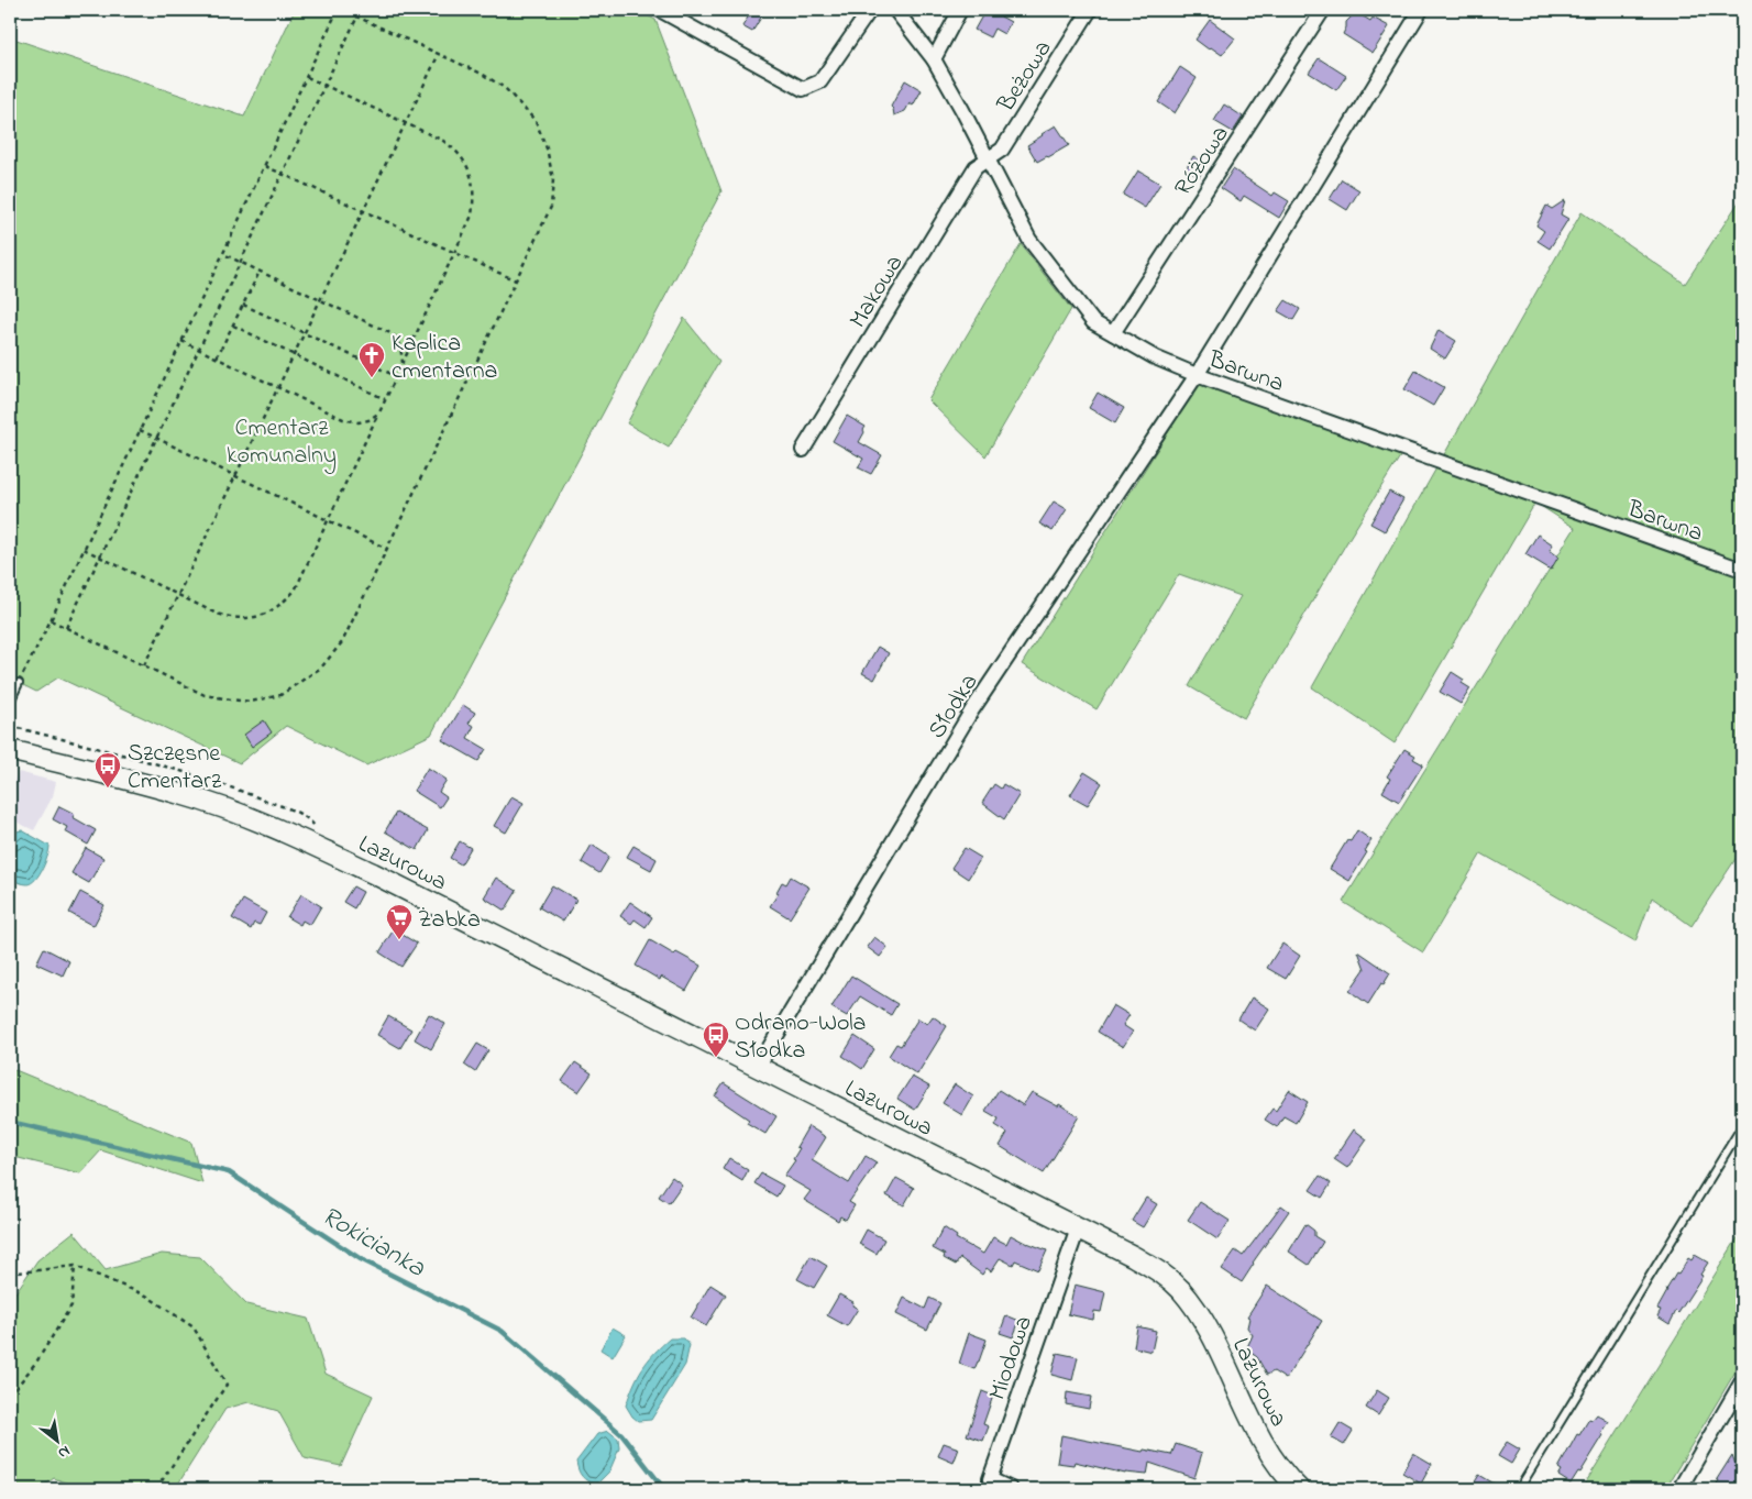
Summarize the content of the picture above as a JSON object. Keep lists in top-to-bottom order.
{
  "streets": {
    "street": [
      "Beżowa",
      "Różowa",
      "Makowa",
      "Barwna",
      "Słodka",
      "Lazurowa",
      "Miodowa"
    ]
  },
  "crossings": [
    ["Beżowa", "Makowa"],
    ["Beżowa", "Barwna"],
    ["Różowa", "Barwna"],
    ["Makowa", "Barwna"],
    ["Barwna", "Słodka"],
    ["Słodka", "Lazurowa"],
    ["Lazurowa", "Miodowa"]
  ],
  "water": ["Rokicianka"],
  "parks": ["Cmentarz komunalny"],
  "places": {
    "church": ["Kaplica cmentarna"],
    "bus stop": ["Szczęsne Cmentarz", "Odrano-Wola Słodka"],
    "supermarket": ["Żabka"]
  },
  "north": "bottom right"
}
